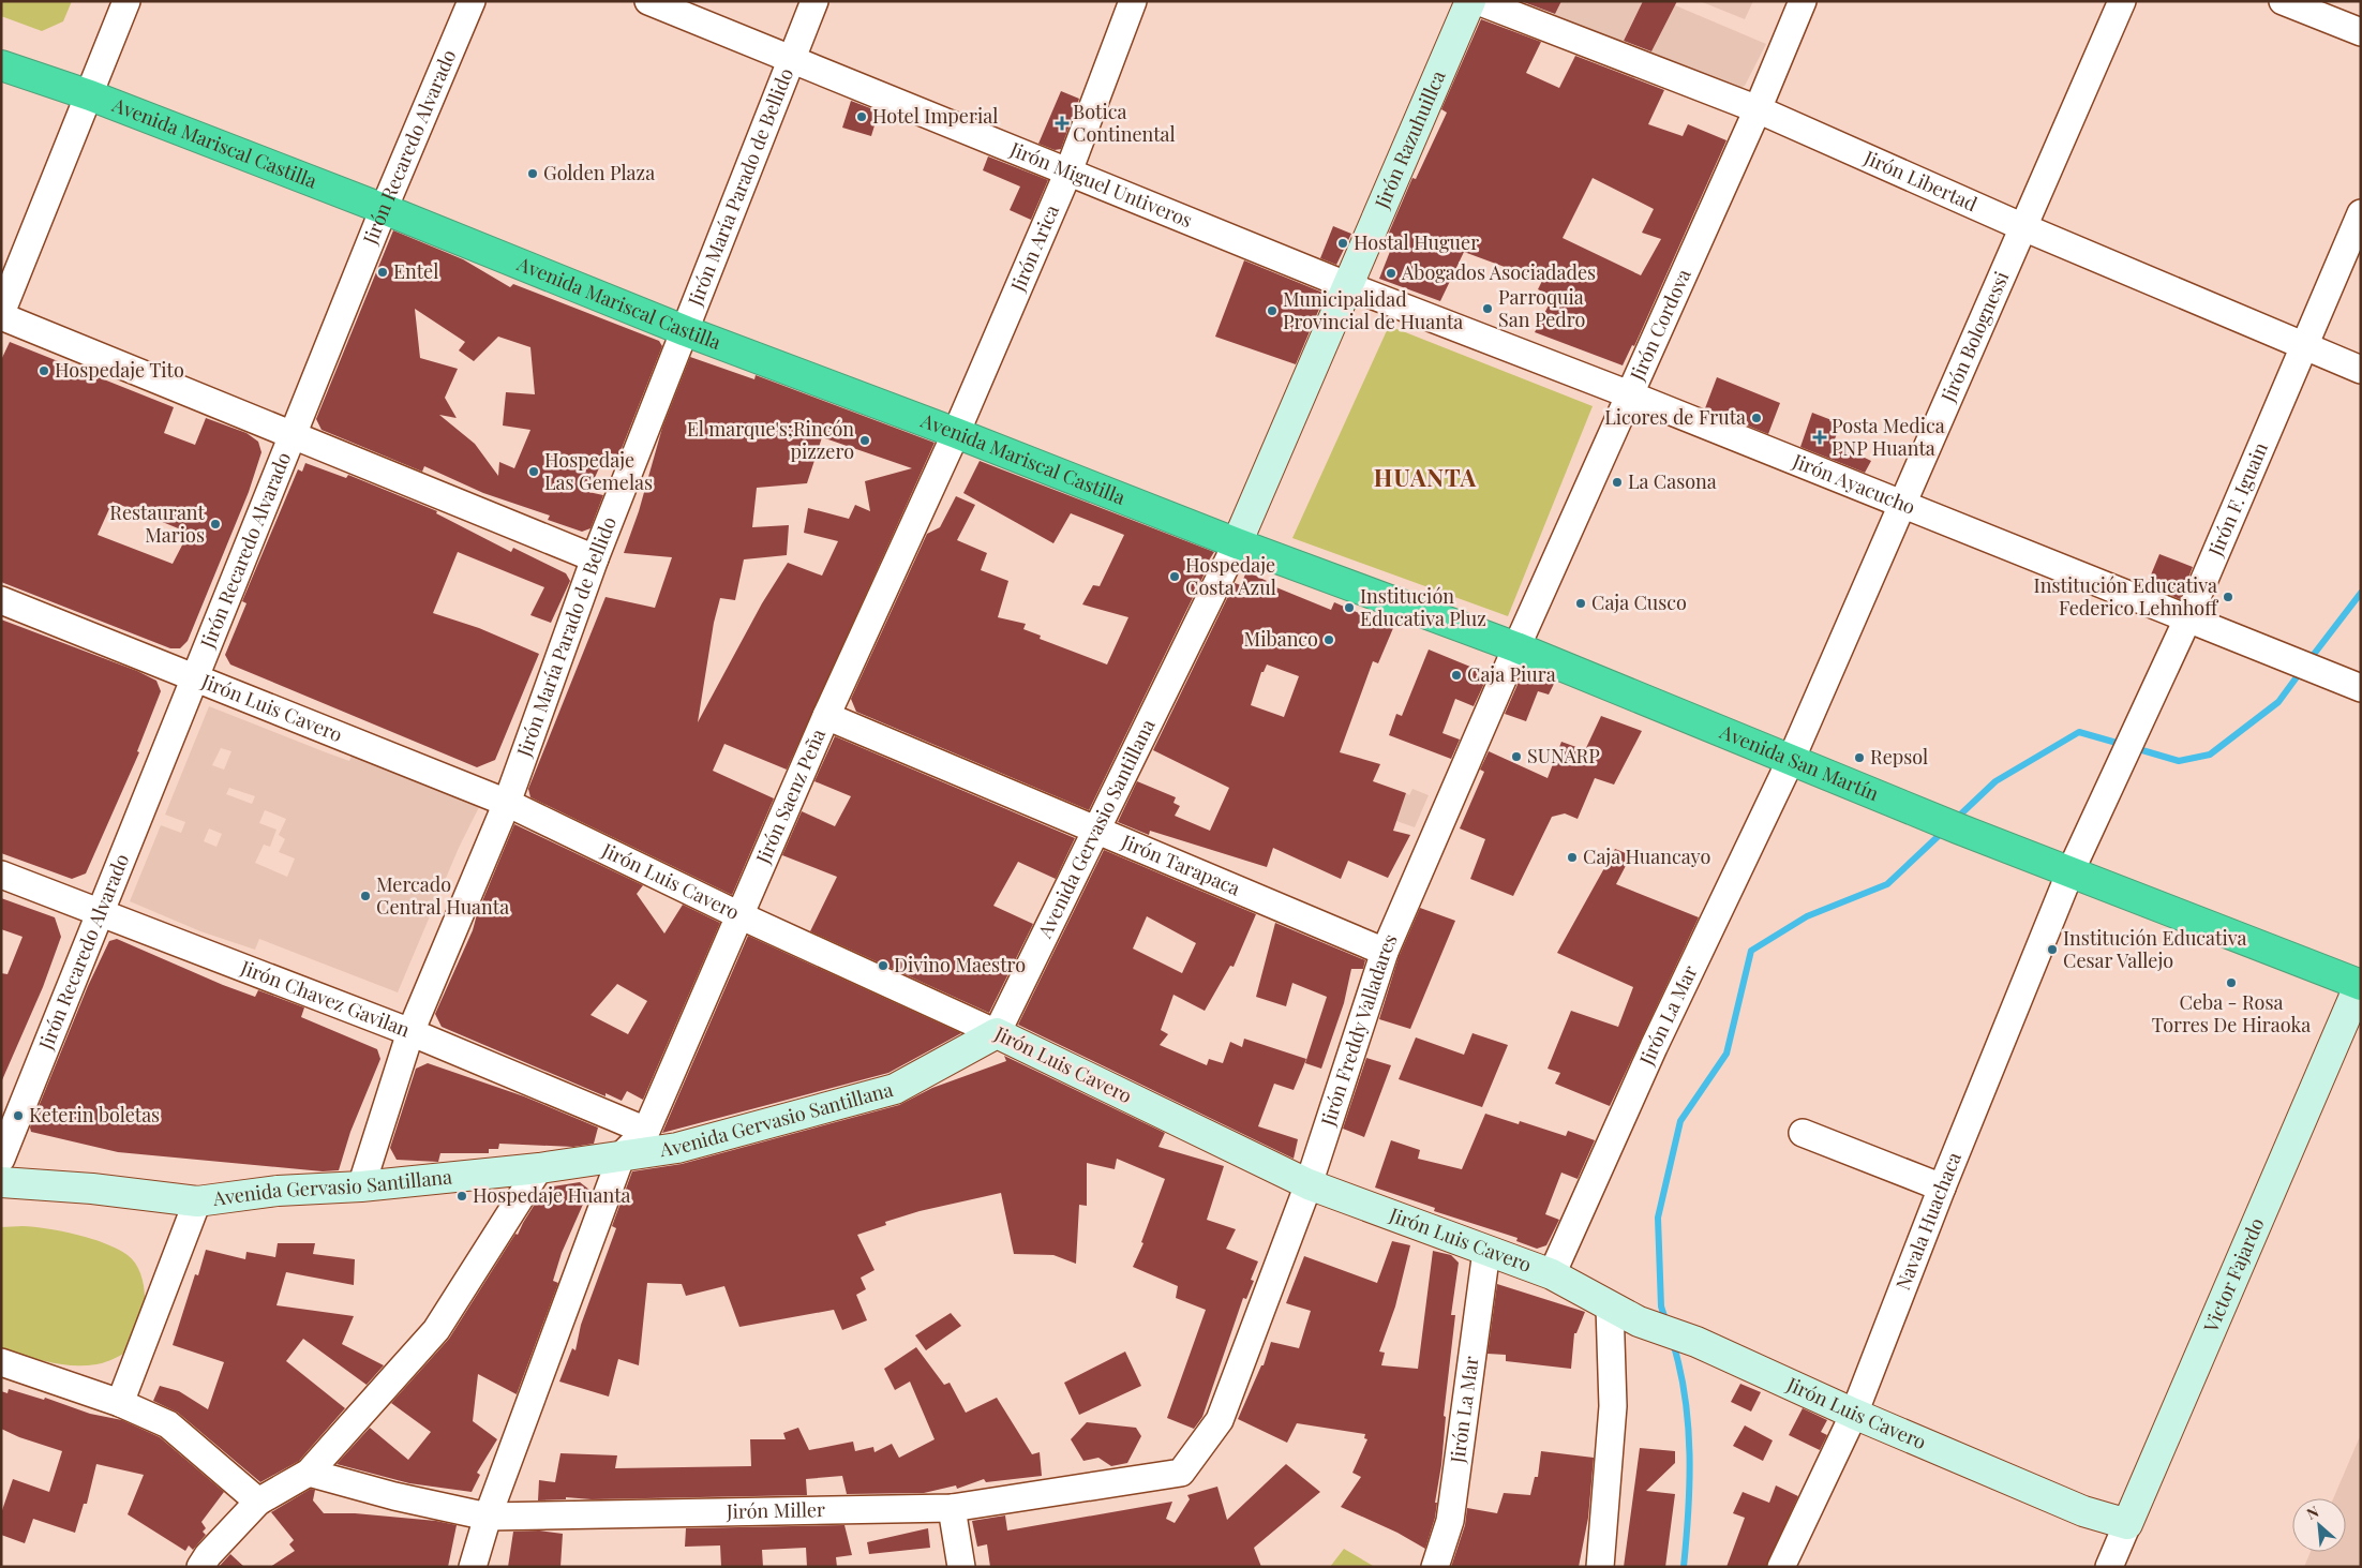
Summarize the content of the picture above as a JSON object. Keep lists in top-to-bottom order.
{
  "streets": {
    "highway": ["Avenida Mariscal Castilla", "Avenida San Martín"],
    "street": [
      "Jirón Razuhuillca",
      "Jirón Recaredo Alvarado",
      "Jirón Libertad",
      "Jirón Miguel Untiveros",
      "Jirón María Parado de Bellido",
      "Jirón Arica",
      "Jirón Cordova",
      "Jirón Bolognessi",
      "Jirón Ayacucho",
      "Jirón F. Iguain",
      "Jirón Luis Cavero",
      "Jirón Saenz Peña",
      "Avenida Gervasio Santillana",
      "Jirón Tarapaca",
      "Jirón Chavez Gavilan",
      "Jirón La Mar",
      "Jirón Freddy Valladares",
      "Navala Huachaca",
      "Victor Fajardo",
      "Jirón Miller"
    ]
  },
  "crossings": [
    ["Jirón Razuhuillca", "Avenida Mariscal Castilla"],
    ["Jirón Razuhuillca", "Jirón Miguel Untiveros"],
    ["Jirón Razuhuillca", "Jirón Ayacucho"],
    ["Jirón Razuhuillca", "Avenida San Martín"],
    ["Jirón Razuhuillca", "Avenida Gervasio Santillana"],
    ["Avenida Mariscal Castilla", "Jirón Recaredo Alvarado"],
    ["Avenida Mariscal Castilla", "Jirón María Parado de Bellido"],
    ["Avenida Mariscal Castilla", "Jirón Arica"],
    ["Avenida Mariscal Castilla", "Avenida San Martín"],
    ["Avenida Mariscal Castilla", "Jirón Saenz Peña"],
    ["Avenida Mariscal Castilla", "Avenida Gervasio Santillana"],
    ["Jirón Recaredo Alvarado", "Jirón Luis Cavero"],
    ["Jirón Recaredo Alvarado", "Jirón Chavez Gavilan"],
    ["Jirón Libertad", "Jirón Cordova"],
    ["Jirón Libertad", "Jirón Bolognessi"],
    ["Jirón Libertad", "Jirón F. Iguain"],
    ["Jirón Miguel Untiveros", "Jirón María Parado de Bellido"],
    ["Jirón Miguel Untiveros", "Jirón Arica"],
    ["Jirón Miguel Untiveros", "Jirón Ayacucho"],
    ["Jirón María Parado de Bellido", "Jirón Luis Cavero"],
    ["Jirón María Parado de Bellido", "Avenida Gervasio Santillana"],
    ["Jirón María Parado de Bellido", "Jirón Chavez Gavilan"],
    ["Jirón Arica", "Jirón Saenz Peña"],
    ["Jirón Cordova", "Jirón Ayacucho"],
    ["Jirón Cordova", "Avenida San Martín"],
    ["Jirón Cordova", "Jirón Freddy Valladares"],
    ["Jirón Bolognessi", "Jirón Ayacucho"],
    ["Jirón Bolognessi", "Avenida San Martín"],
    ["Jirón Bolognessi", "Jirón La Mar"],
    ["Jirón Ayacucho", "Jirón F. Iguain"],
    ["Jirón F. Iguain", "Avenida San Martín"],
    ["Jirón F. Iguain", "Navala Huachaca"],
    ["Jirón Luis Cavero", "Jirón Saenz Peña"],
    ["Jirón Luis Cavero", "Avenida Gervasio Santillana"],
    ["Jirón Luis Cavero", "Jirón La Mar"],
    ["Jirón Luis Cavero", "Jirón Freddy Valladares"],
    ["Jirón Luis Cavero", "Navala Huachaca"],
    ["Jirón Luis Cavero", "Victor Fajardo"],
    ["Avenida San Martín", "Avenida Gervasio Santillana"],
    ["Avenida San Martín", "Jirón La Mar"],
    ["Avenida San Martín", "Jirón Freddy Valladares"],
    ["Avenida San Martín", "Navala Huachaca"],
    ["Avenida San Martín", "Victor Fajardo"],
    ["Jirón Saenz Peña", "Avenida Gervasio Santillana"],
    ["Jirón Saenz Peña", "Jirón Tarapaca"],
    ["Jirón Saenz Peña", "Jirón Chavez Gavilan"],
    ["Avenida Gervasio Santillana", "Jirón Tarapaca"],
    ["Jirón Tarapaca", "Jirón Freddy Valladares"],
    ["Jirón Freddy Valladares", "Jirón Miller"]
  ],
  "districts": ["HUANTA"],
  "places": {
    "other": [
      "Hotel Imperial",
      "Golden Plaza",
      "Hostal Huguer",
      "Entel",
      "Abogados Asociadades",
      "Parroquia San Pedro",
      "Municipalidad Provincial de Huanta",
      "Hospedaje Tito",
      "Licores de Fruta",
      "El marque's;Rincón pizzero",
      "Hospedaje Las Gemelas",
      "La Casona",
      "Restaurant Marios",
      "Hospedaje Costa Azul",
      "Institución Educativa Federico Lehnhoff",
      "Caja Cusco",
      "Institución Educativa Pluz",
      "Mibanco",
      "Caja Piura",
      "SUNARP",
      "Repsol",
      "Caja Huancayo",
      "Mercado Central Huanta",
      "Institución Educativa Cesar Vallejo",
      "Divino Maestro",
      "Ceba - Rosa Torres De Hiraoka",
      "Keterin boletas",
      "Hospedaje Huanta"
    ],
    "health": ["Botica Continental", "Posta Medica PNP Huanta"]
  },
  "north": "top left"
}
